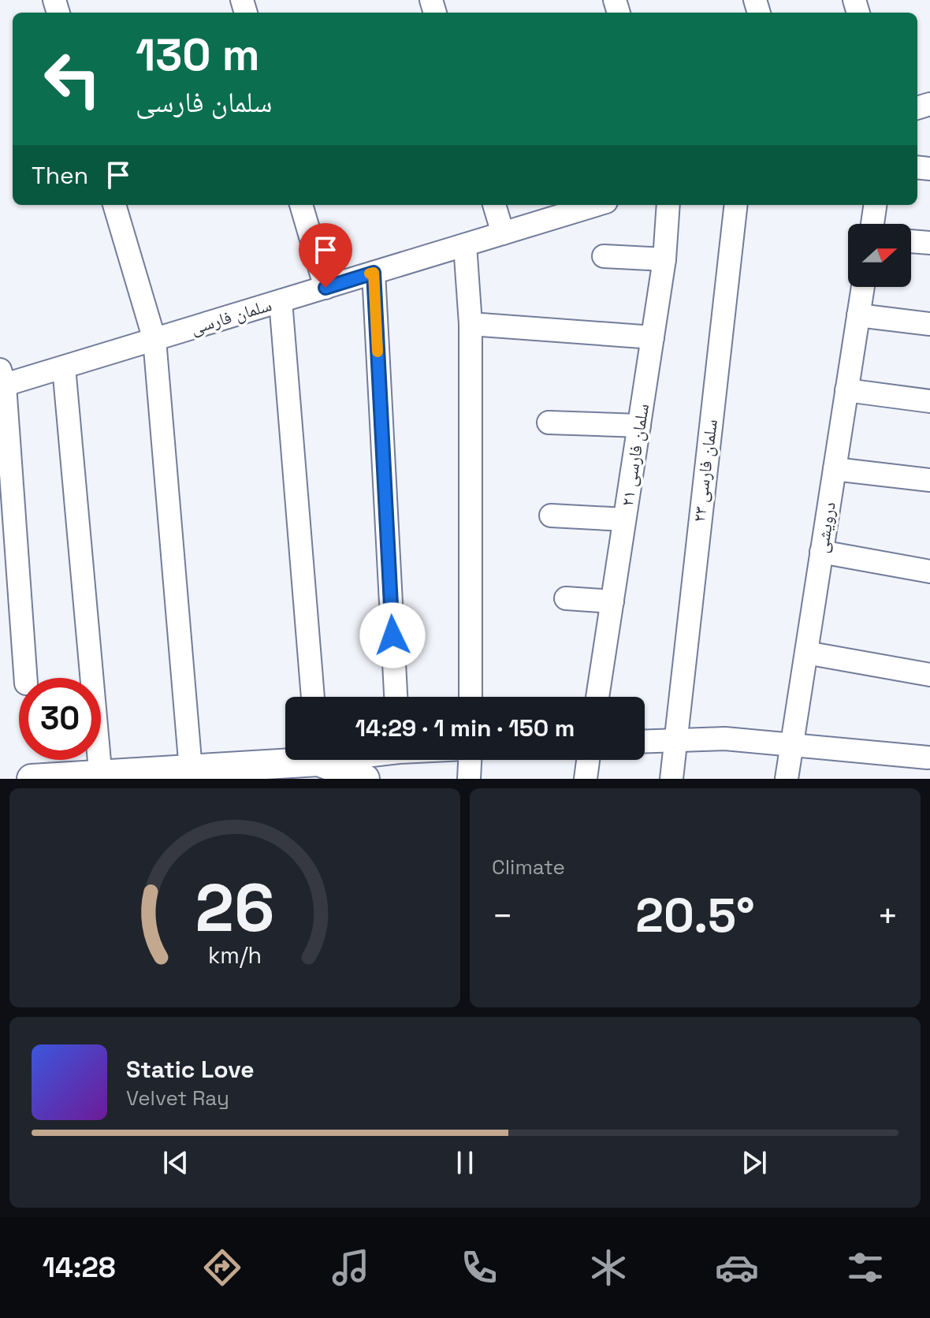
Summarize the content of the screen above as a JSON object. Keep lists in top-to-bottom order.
{
  "streets": {
    "street": [
      "سلمان فارسی",
      "سلمان فارسی ۲۱",
      "سلمان فارسی ۲۳",
      "درویشی"
    ]
  },
  "north": "right",
  "page": {
    "turn": ["130 m", "سلمان فارسی"],
    "then": "Then",
    "limit": "30",
    "trip": "14:29 · 1 min · 150 m",
    "tile": "Climate",
    "heat": ["−", "20.5°", "+"],
    "song": ["Static Love", "Velvet Ray"],
    "tabs": "14:28",
    "gauge": ["26", "km/h"]
  }
}
